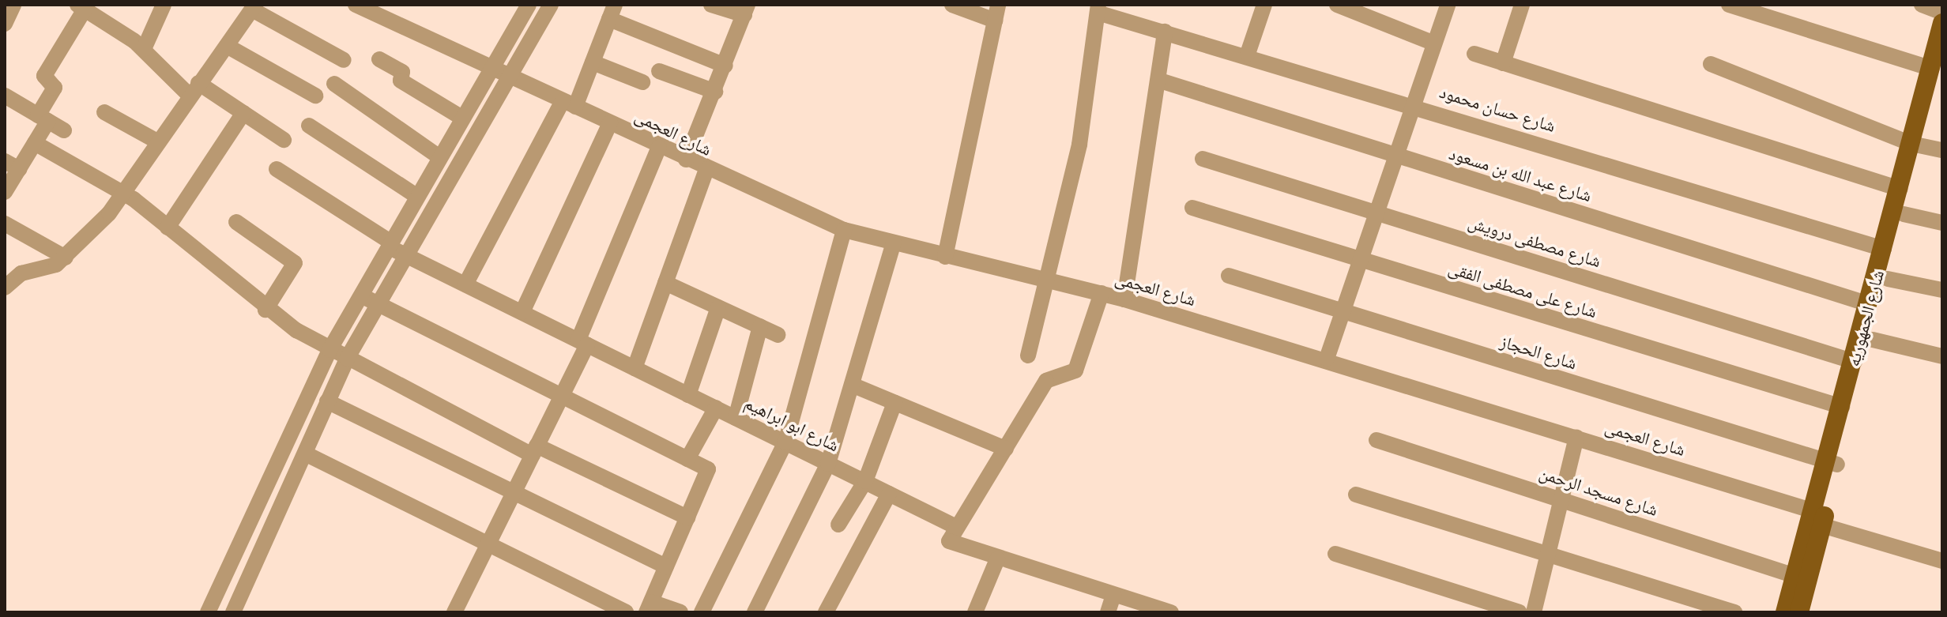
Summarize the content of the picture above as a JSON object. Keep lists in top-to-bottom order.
{
  "streets": {
    "main road": ["شارع الجمهوريه"],
    "street": [
      "شارع حسان محمود",
      "شارع العجمى",
      "شارع عبد الله بن مسعود",
      "شارع مصطفى درويش",
      "شارع على مصطفى الفقى",
      "شارع الحجاز",
      "شارع ابو ابراهيم",
      "شارع مسجد الرحمن"
    ]
  },
  "crossings": [
    ["شارع حسان محمود", "شارع الجمهوريه"],
    ["شارع العجمى", "شارع الجمهوريه"],
    ["شارع عبد الله بن مسعود", "شارع الجمهوريه"],
    ["شارع مصطفى درويش", "شارع الجمهوريه"],
    ["شارع على مصطفى الفقى", "شارع الجمهوريه"],
    ["شارع الجمهوريه", "شارع الحجاز"],
    ["شارع الجمهوريه", "شارع مسجد الرحمن"]
  ]
}
